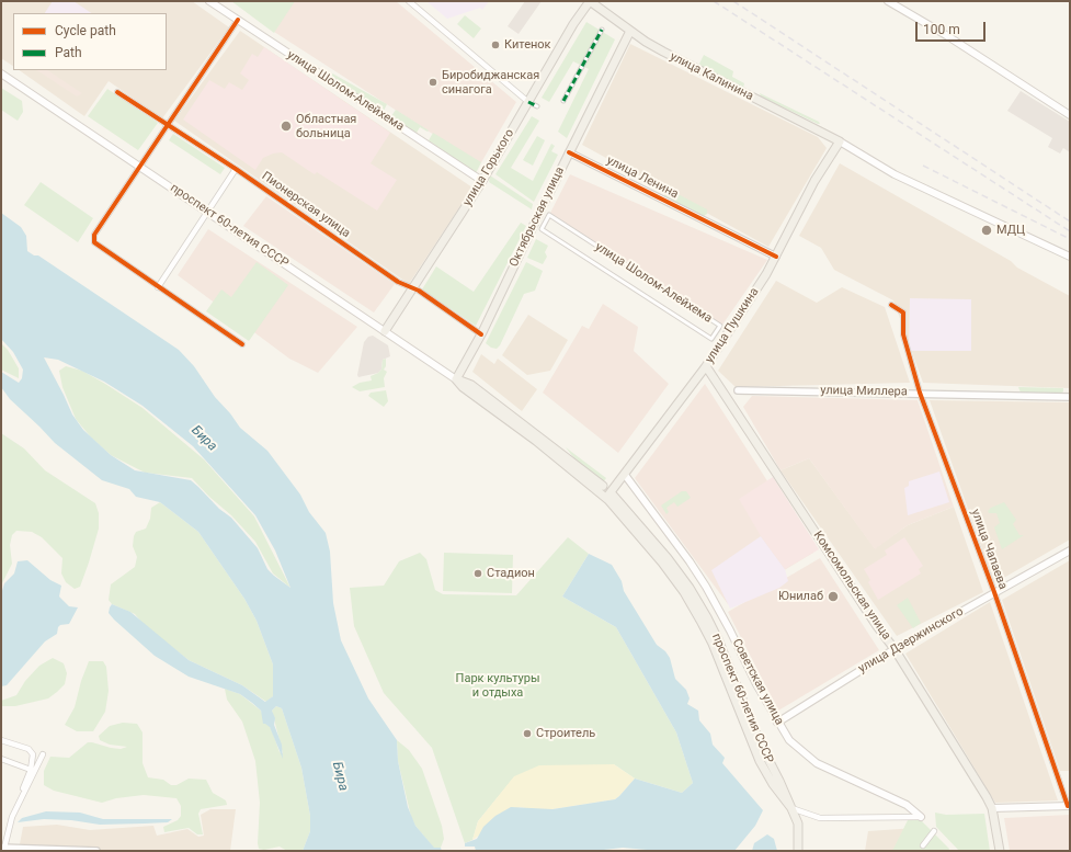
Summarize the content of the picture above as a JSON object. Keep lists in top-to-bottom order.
{
  "streets": {
    "main road": [
      "улица Калинина",
      "улица Шолом-Алейхема",
      "улица Горького",
      "Октябрьская улица",
      "проспект 60-летия СССР",
      "улица Пушкина",
      "Комсомольская улица",
      "улица Дзержинского",
      "Советская улица"
    ],
    "street": [
      "улица Ленина",
      "Пионерская улица",
      "улица Миллера",
      "улица Чапаева"
    ]
  },
  "crossings": [
    ["улица Калинина", "улица Горького"],
    ["улица Калинина", "Октябрьская улица"],
    ["улица Калинина", "улица Пушкина"],
    ["улица Шолом-Алейхема", "улица Горького"],
    ["улица Горького", "Пионерская улица"],
    ["улица Горького", "проспект 60-летия СССР"],
    ["улица Ленина", "Октябрьская улица"],
    ["улица Ленина", "улица Пушкина"],
    ["Пионерская улица", "Октябрьская улица"],
    ["Октябрьская улица", "проспект 60-летия СССР"],
    ["проспект 60-летия СССР", "улица Пушкина"],
    ["улица Пушкина", "Комсомольская улица"],
    ["улица Пушкина", "Советская улица"],
    ["улица Миллера", "улица Чапаева"],
    ["улица Чапаева", "улица Дзержинского"],
    ["Комсомольская улица", "улица Дзержинского"],
    ["улица Дзержинского", "Советская улица"]
  ],
  "water": ["Бира"],
  "parks": ["Парк культуры и отдыха"],
  "places": [
    "Китенок",
    "Биробиджанская синагога",
    "Областная больница",
    "МДЦ",
    "Стадион",
    "Юнилаб",
    "Строитель"
  ],
  "legend": ["Cycle path", "Path"],
  "scale_bar": "100 m"
}
